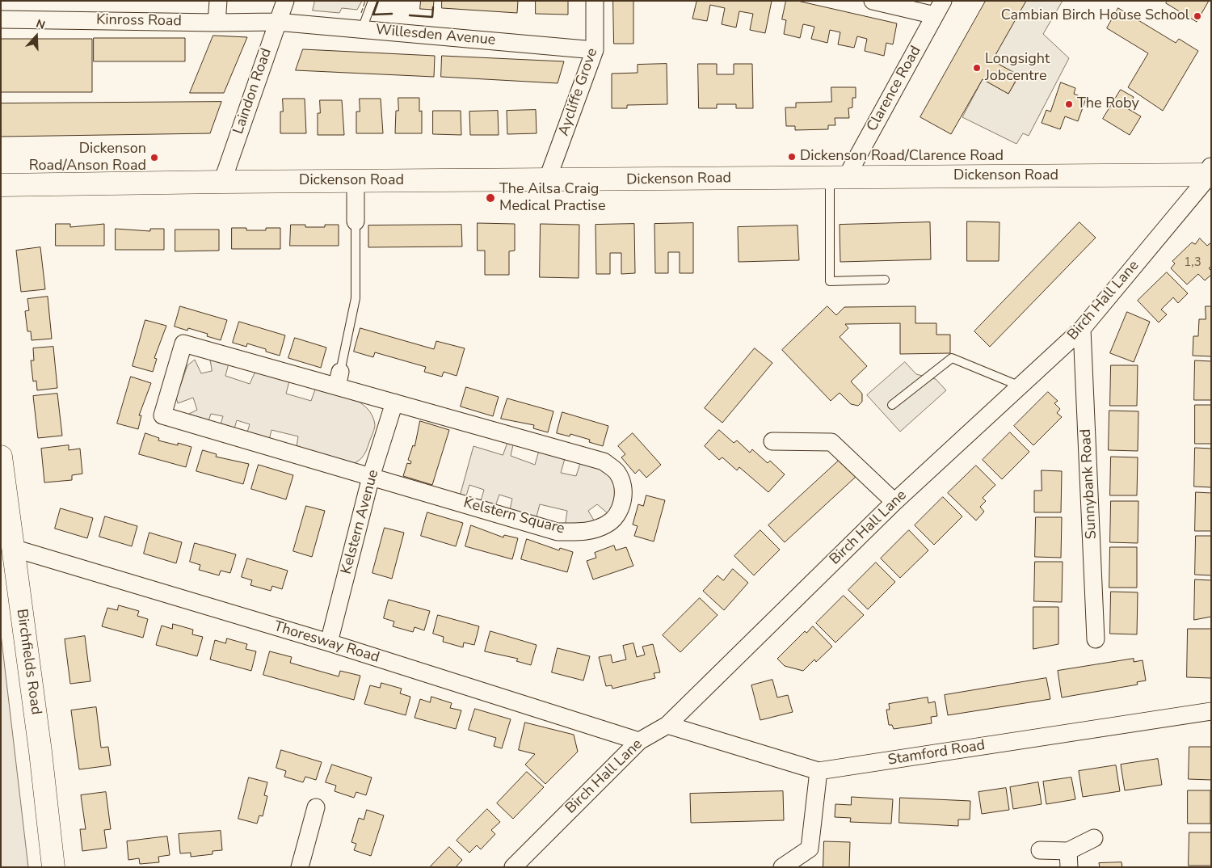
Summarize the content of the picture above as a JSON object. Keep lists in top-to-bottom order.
{
  "streets": {
    "highway": ["Dickenson Road", "Birchfields Road"],
    "street": [
      "Kinross Road",
      "Willesden Avenue",
      "Clarence Road",
      "Laindon Road",
      "Aycliffe Grove",
      "Birch Hall Lane",
      "Sunnybank Road",
      "Kelstern Square",
      "Kelstern Avenue",
      "Thoresway Road",
      "Stamford Road"
    ]
  },
  "crossings": [
    ["Kinross Road", "Willesden Avenue"],
    ["Kinross Road", "Laindon Road"],
    ["Willesden Avenue", "Laindon Road"],
    ["Willesden Avenue", "Aycliffe Grove"],
    ["Clarence Road", "Dickenson Road"],
    ["Laindon Road", "Dickenson Road"],
    ["Aycliffe Grove", "Dickenson Road"],
    ["Dickenson Road", "Birch Hall Lane"],
    ["Birch Hall Lane", "Sunnybank Road"],
    ["Birch Hall Lane", "Thoresway Road"],
    ["Birch Hall Lane", "Stamford Road"],
    ["Kelstern Square", "Kelstern Avenue"],
    ["Kelstern Avenue", "Thoresway Road"],
    ["Thoresway Road", "Birchfields Road"]
  ],
  "places": [
    "Cambian Birch House School",
    "Longsight Jobcentre",
    "The Roby",
    "Dickenson Road/Clarence Road",
    "Dickenson Road/Anson Road",
    "The Ailsa Craig Medical Practise"
  ],
  "house_numbers": ["1,3"],
  "north": "top"
}
